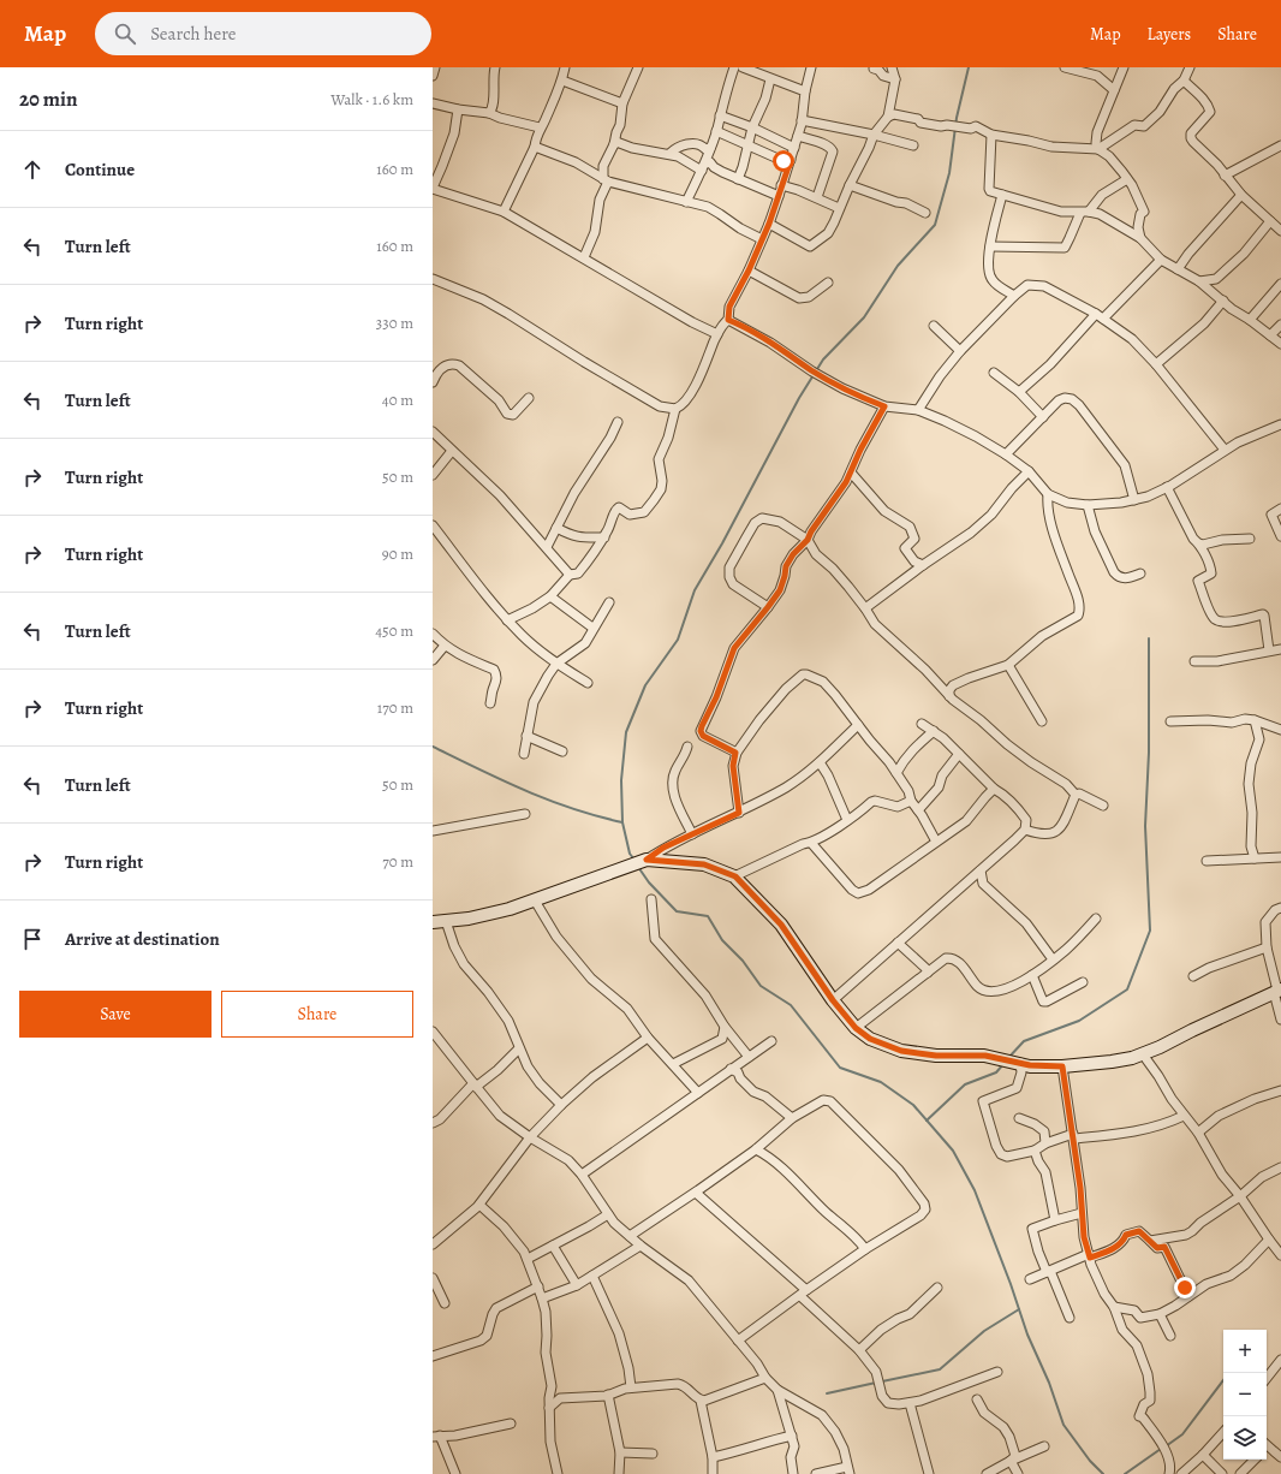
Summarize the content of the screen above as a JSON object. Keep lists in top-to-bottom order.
{
  "page": {
    "header": "Map",
    "search": "Search here",
    "nav": ["Map", "Layers", "Share"],
    "heading": ["20 min", "Walk · 1.6 km"],
    "list": [
      ["Continue", "160 m"],
      ["Turn left", "160 m"],
      ["Turn right", "330 m"],
      ["Turn left", "40 m"],
      ["Turn right", "50 m"],
      ["Turn right", "90 m"],
      ["Turn left", "450 m"],
      ["Turn right", "170 m"],
      ["Turn left", "50 m"],
      ["Turn right", "70 m"],
      "Arrive at destination"
    ],
    "buttons": ["Save", "Share"],
    "map_buttons": ["+", "−"]
  }
}
